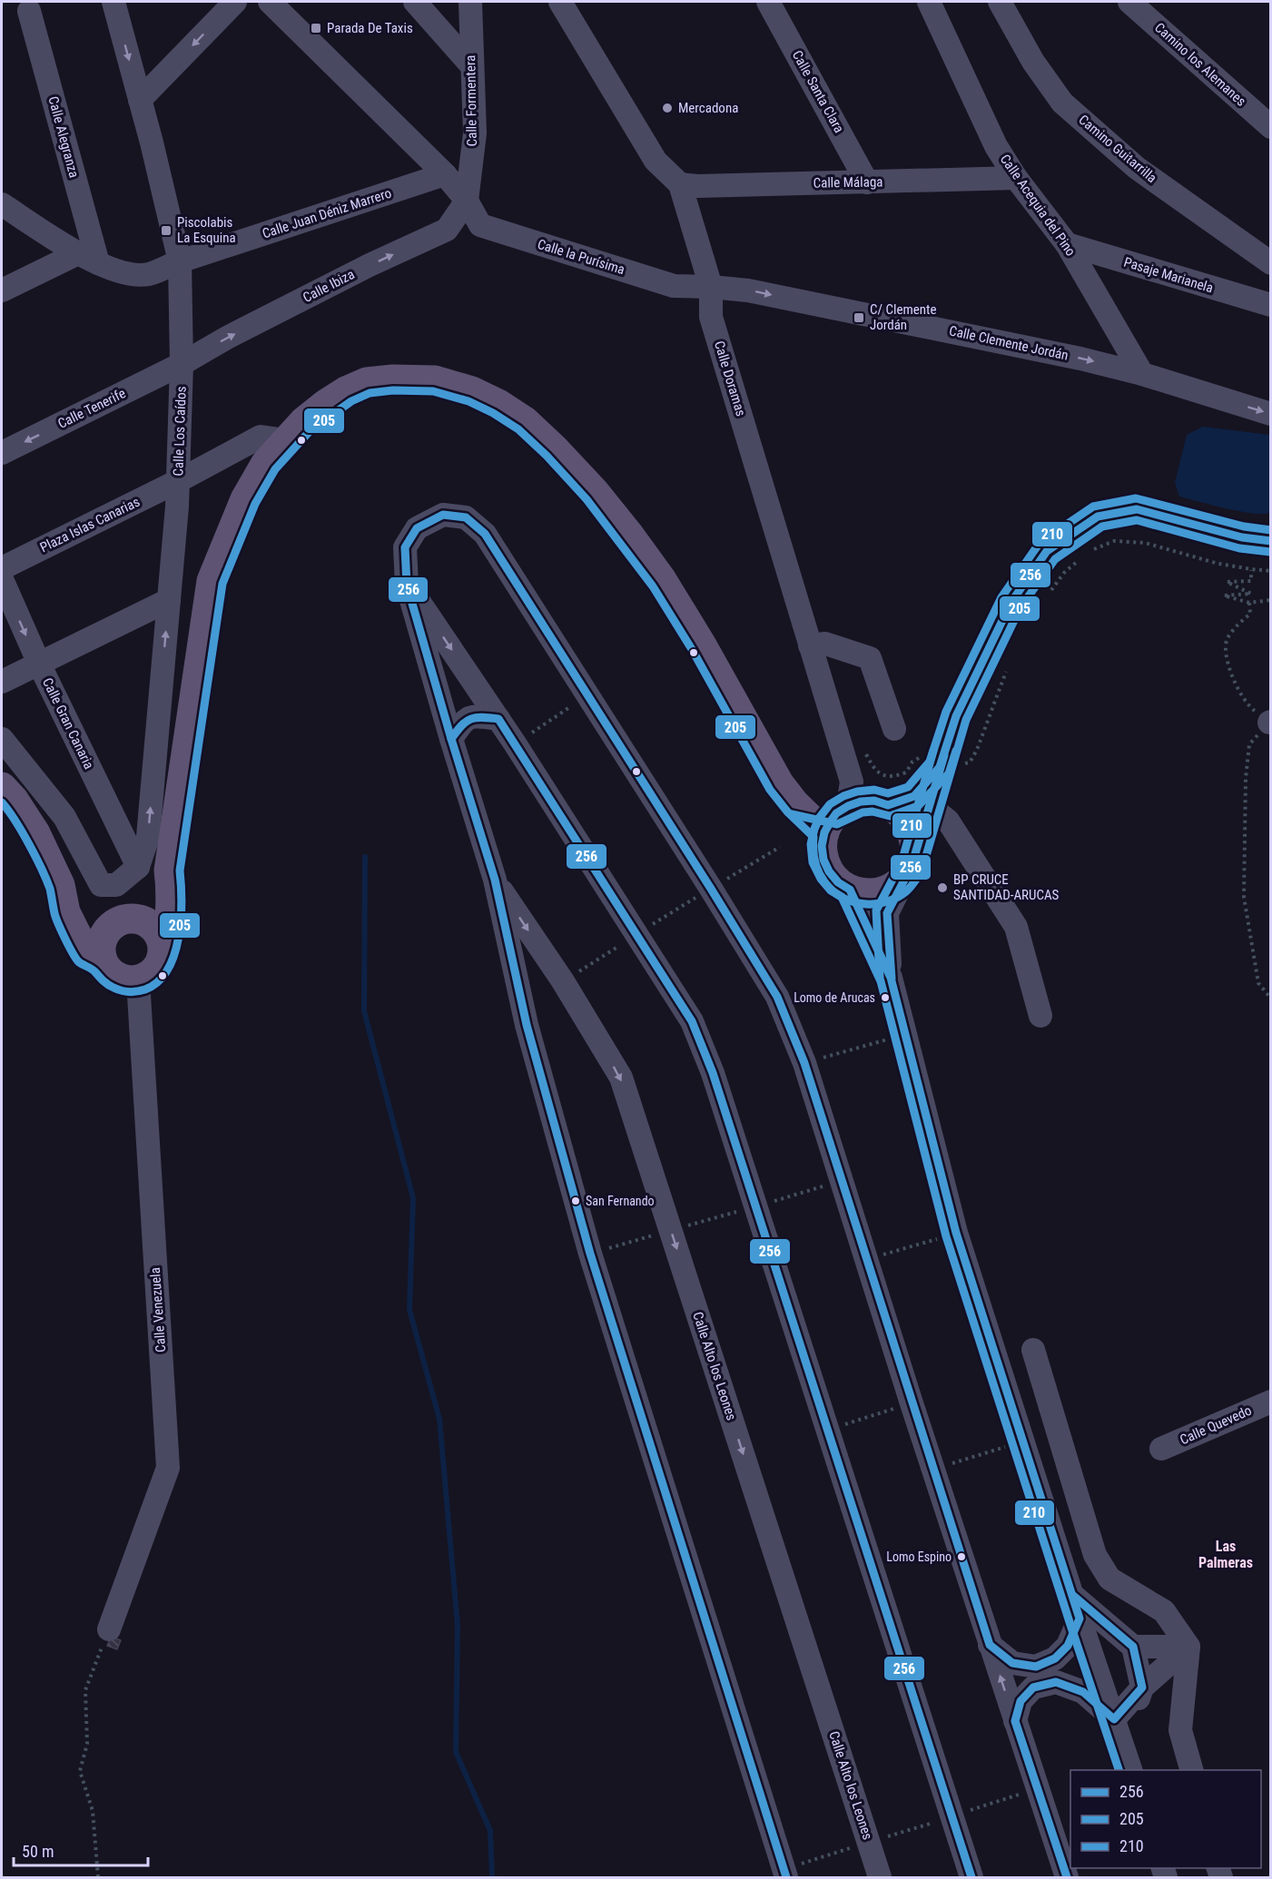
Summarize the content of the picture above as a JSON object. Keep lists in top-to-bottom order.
{
  "streets": {
    "street": [
      "Camino los Alemanes",
      "Calle Santa Clara",
      "Calle Formentera",
      "Calle Alegranza",
      "Camino Guitarrilla",
      "Calle Málaga",
      "Calle Acequia del Pino",
      "Calle Juan Déniz Marrero",
      "Calle la Purísima",
      "Pasaje Marianela",
      "Calle Ibiza",
      "Calle Clemente Jordán",
      "Calle Doramas",
      "Calle Tenerife",
      "Calle Los Caídos",
      "Plaza Islas Canarias",
      "Calle Gran Canaria",
      "Calle Venezuela",
      "Calle Alto los Leones",
      "Calle Quevedo"
    ]
  },
  "crossings": [
    ["Calle Santa Clara", "Calle Málaga"],
    ["Calle Formentera", "Calle la Purísima"],
    ["Calle Formentera", "Calle Ibiza"],
    ["Calle Alegranza", "Calle Juan Déniz Marrero"],
    ["Calle Málaga", "Calle Acequia del Pino"],
    ["Calle Málaga", "Calle Doramas"],
    ["Calle Acequia del Pino", "Pasaje Marianela"],
    ["Calle Acequia del Pino", "Calle Clemente Jordán"],
    ["Calle Juan Déniz Marrero", "Calle Los Caídos"],
    ["Calle la Purísima", "Calle Ibiza"],
    ["Calle la Purísima", "Calle Clemente Jordán"],
    ["Calle la Purísima", "Calle Doramas"],
    ["Calle Ibiza", "Calle Tenerife"],
    ["Calle Ibiza", "Calle Los Caídos"],
    ["Calle Clemente Jordán", "Calle Doramas"],
    ["Calle Tenerife", "Calle Los Caídos"],
    ["Calle Los Caídos", "Plaza Islas Canarias"],
    ["Calle Los Caídos", "Calle Gran Canaria"]
  ],
  "one_way": ["Calle Ibiza", "Calle Clemente Jordán"],
  "districts": ["Las Palmeras"],
  "places": {
    "transit": ["Parada De Taxis", "Piscolabis La Esquina", "C/ Clemente Jordán"],
    "other": [
      "Mercadona",
      "BP CRUCE SANTIDAD-ARUCAS",
      "Lomo de Arucas",
      "San Fernando",
      "Lomo Espino"
    ]
  },
  "lines": ["transit line 205", "transit line 210", "transit line 256"],
  "legend": ["256", "205", "210"],
  "scale_bar": "50 m"
}
